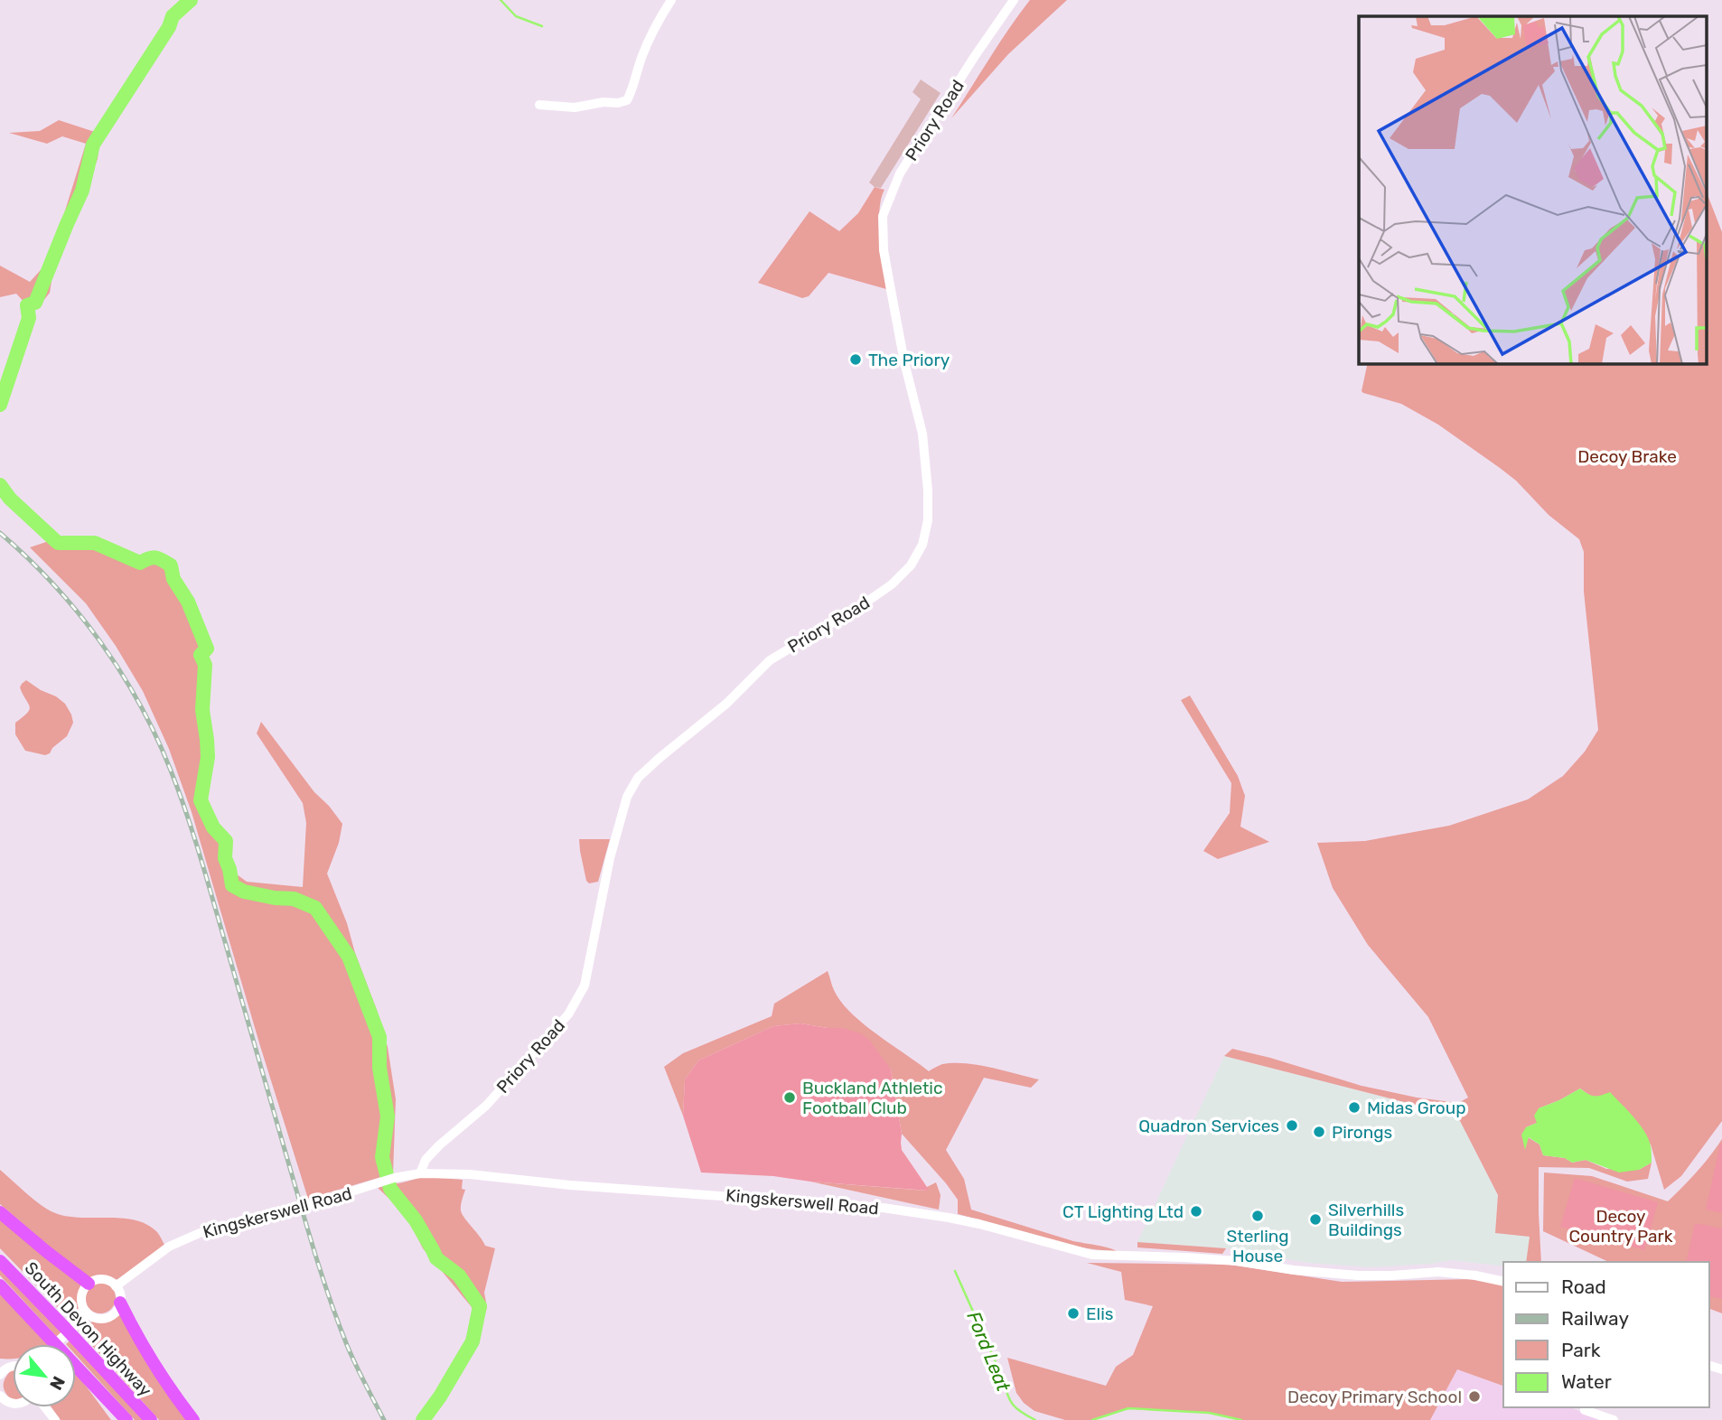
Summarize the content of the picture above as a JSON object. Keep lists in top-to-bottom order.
{
  "streets": {
    "highway": ["South Devon Highway"],
    "street": ["Priory Road", "Kingskerswell Road"]
  },
  "crossings": [
    ["Priory Road", "Kingskerswell Road"]
  ],
  "water": ["Ford Leat"],
  "parks": ["Decoy Brake", "Decoy Country Park"],
  "places": [
    "The Priory",
    "Buckland Athletic Football Club",
    "Midas Group",
    "Quadron Services",
    "Pirongs",
    "CT Lighting Ltd",
    "Sterling House",
    "Silverhills Buildings",
    "Elis",
    "Decoy Primary School"
  ],
  "legend": [
    "Road",
    "Railway",
    "Park",
    "Water"
  ],
  "north": "bottom right"
}
